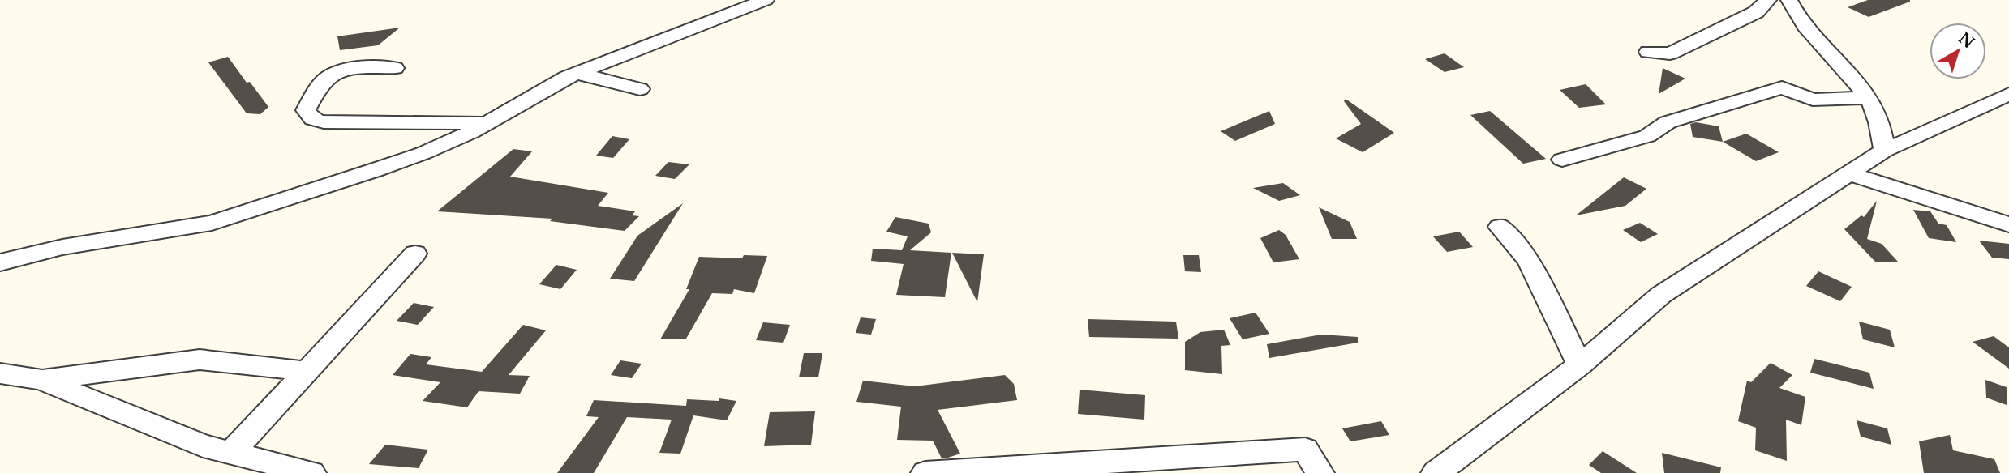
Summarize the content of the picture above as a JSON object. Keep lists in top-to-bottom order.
{
  "north": "top right"
}
